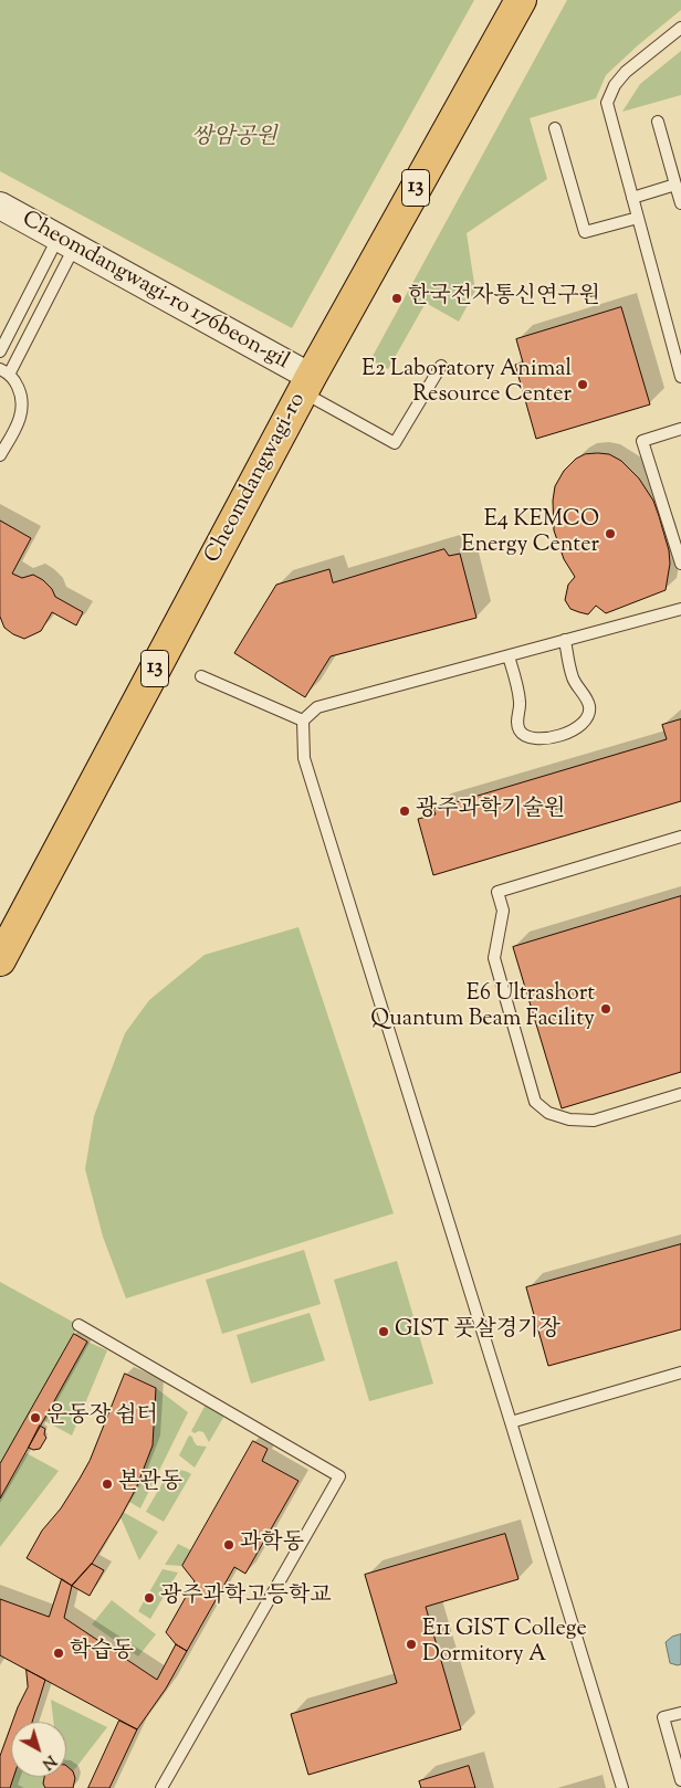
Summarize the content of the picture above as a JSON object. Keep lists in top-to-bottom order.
{
  "streets": {
    "main road": ["13", "Cheomdangwagi-ro"],
    "street": ["Cheomdangwagi-ro 176beon-gil"]
  },
  "crossings": [
    ["Cheomdangwagi-ro 176beon-gil", "Cheomdangwagi-ro"]
  ],
  "parks": ["쌍암공원"],
  "places": [
    "한국전자통신연구원",
    "E2 Laboratory Animal Resource Center",
    "E4 KEMCO Energy Center",
    "광주과학기술원",
    "E6 Ultrashort Quantum Beam Facility",
    "GIST 풋살경기장",
    "운동장 쉼터",
    "본관동",
    "과학동",
    "광주과학고등학교",
    "E11 GIST College Dormitory A",
    "학습동"
  ],
  "north": "bottom right"
}
